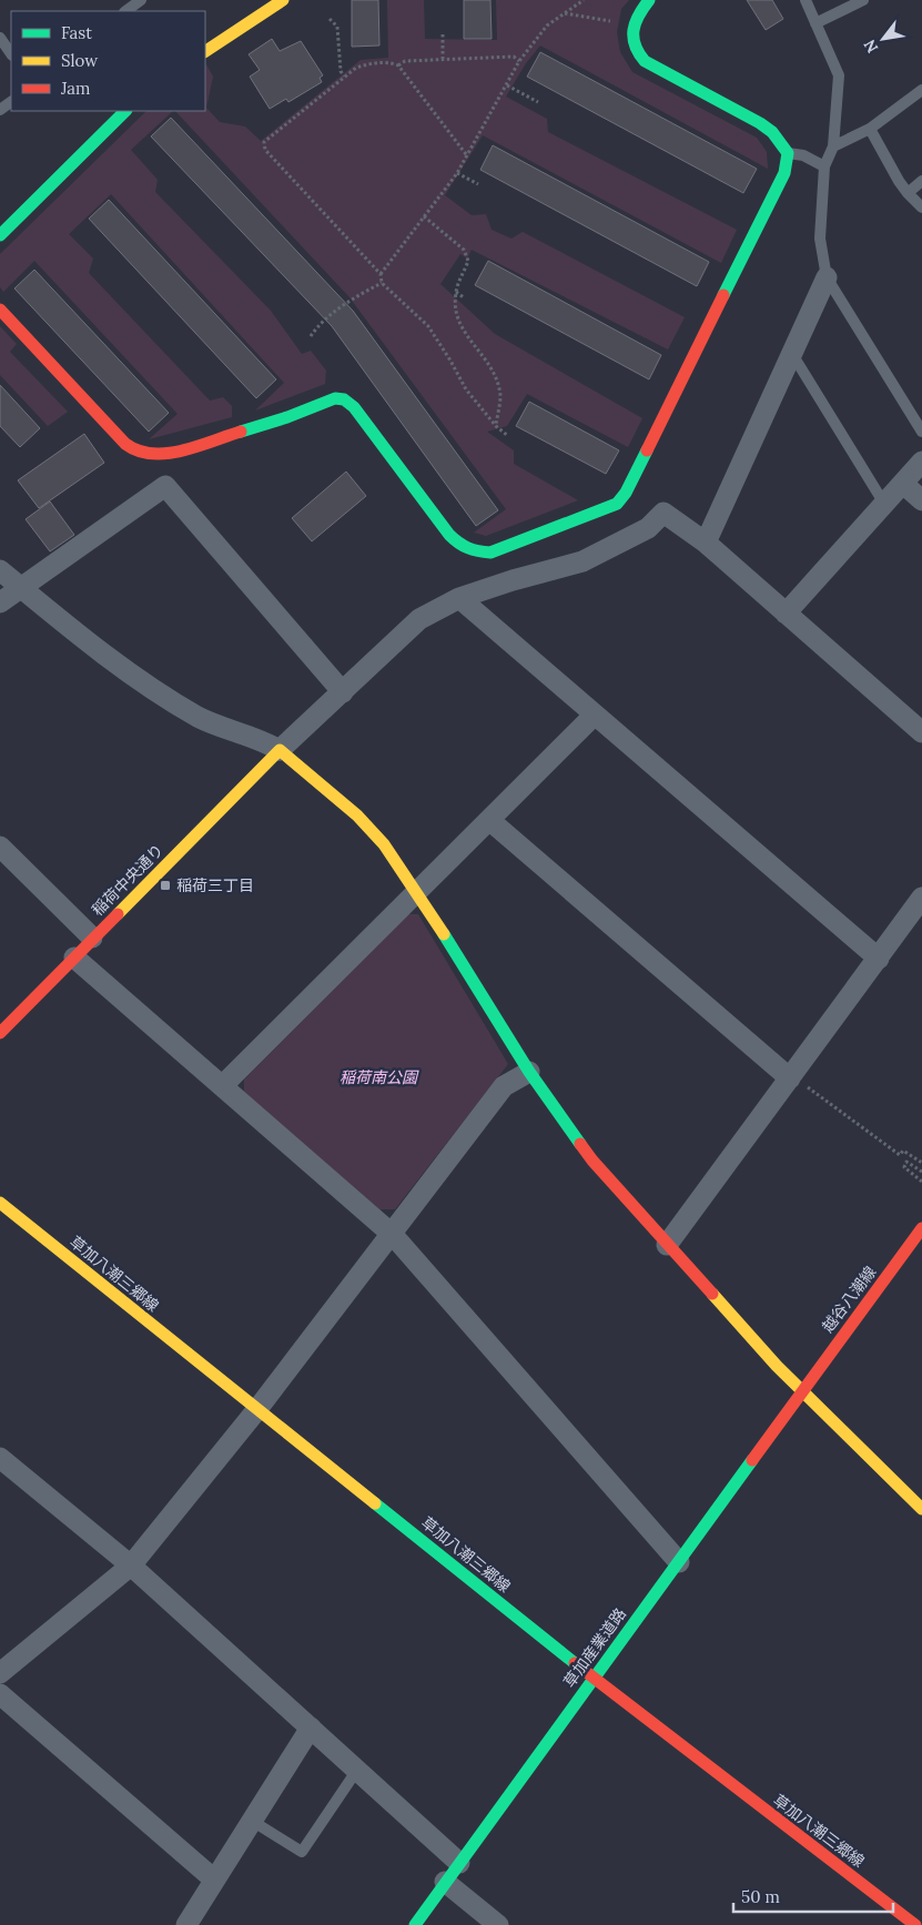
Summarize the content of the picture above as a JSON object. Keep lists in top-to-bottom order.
{
  "streets": {
    "street": [
      "稲荷中央通り",
      "草加八潮三郷線",
      "越谷八潮線",
      "草加産業道路"
    ]
  },
  "crossings": [
    ["草加八潮三郷線", "草加産業道路"],
    ["越谷八潮線", "草加産業道路"]
  ],
  "parks": ["稲荷南公園"],
  "places": {
    "transit": ["稲荷三丁目"]
  },
  "legend": ["Fast", "Slow", "Jam"],
  "scale_bar": "50 m",
  "north": "bottom left"
}
